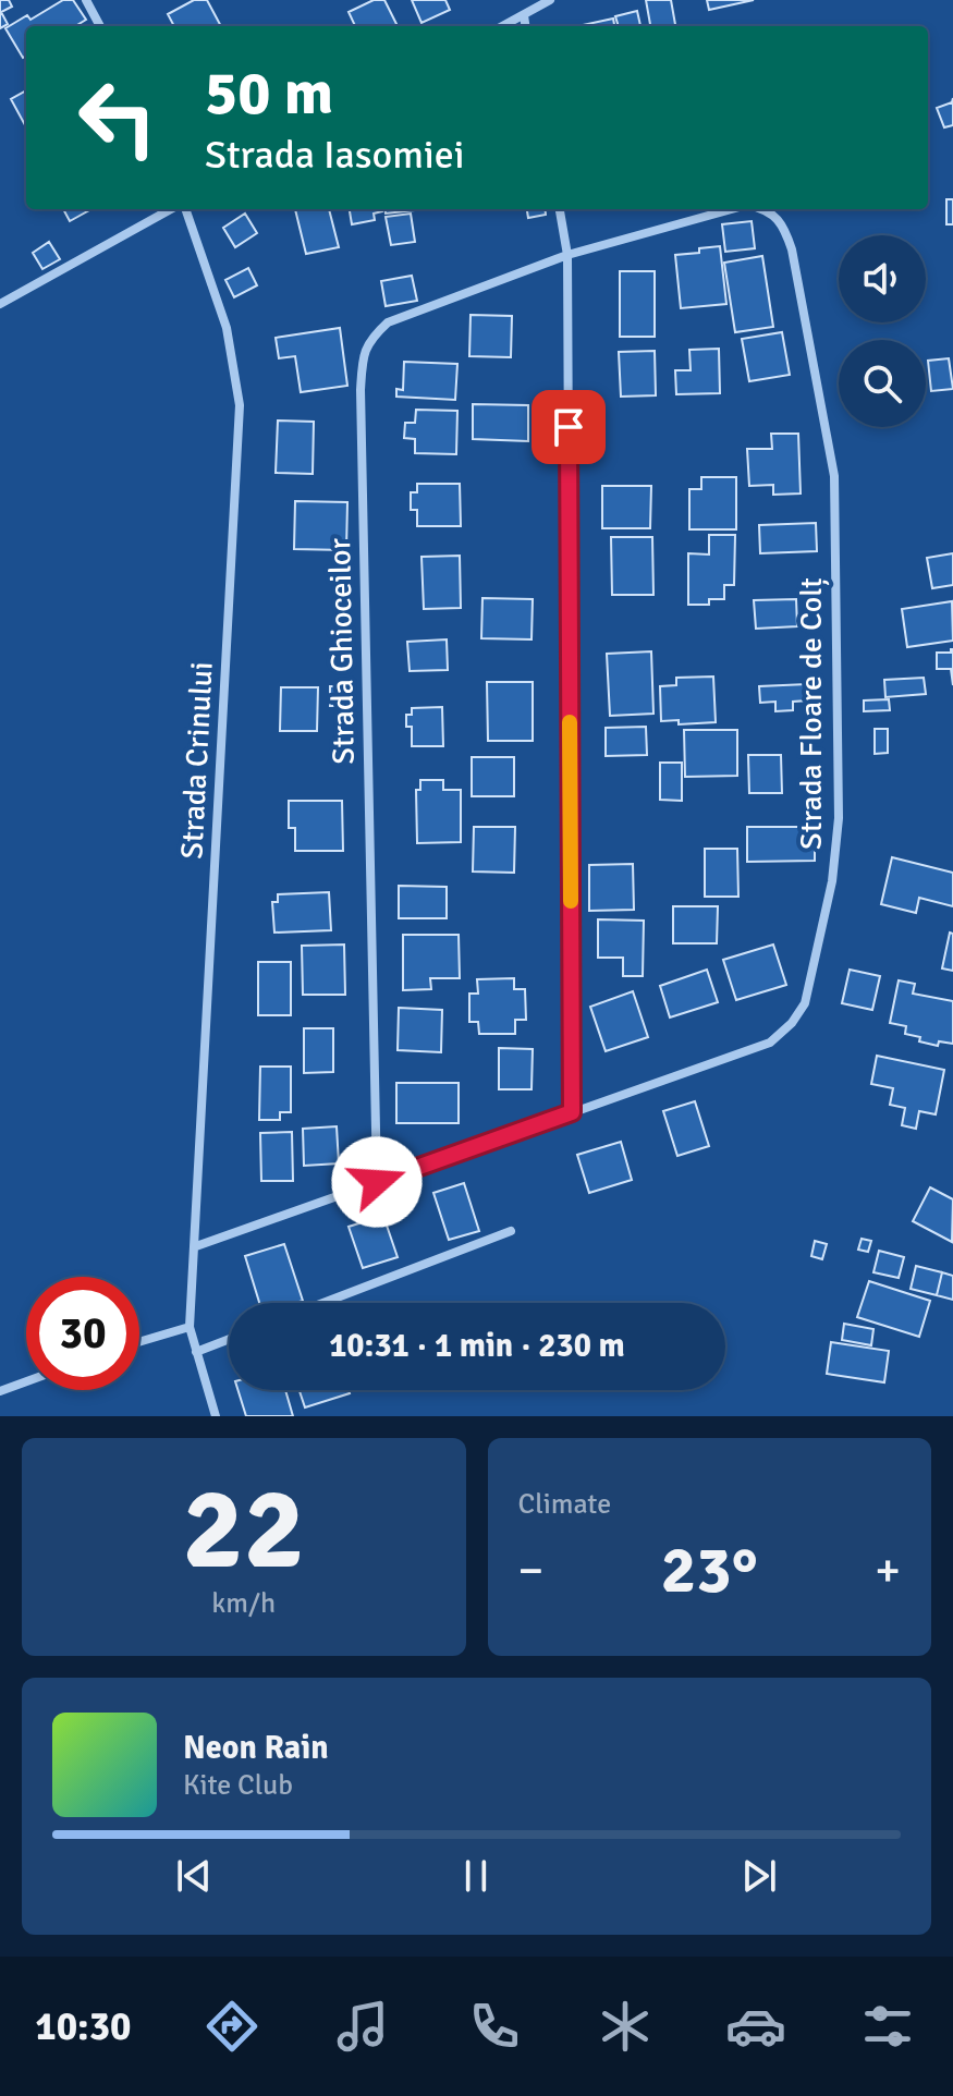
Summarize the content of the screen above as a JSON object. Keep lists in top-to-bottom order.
{
  "streets": {
    "street": ["Strada Ghioceilor", "Strada Floare de Colț", "Strada Crinului"]
  },
  "crossings": [
    ["Strada Ghioceilor", "Strada Floare de Colț"],
    ["Strada Floare de Colț", "Strada Crinului"]
  ],
  "page": {
    "turn": ["50 m", "Strada Iasomiei"],
    "limit": "30",
    "trip": "10:31 · 1 min · 230 m",
    "tile": [
      ["22", "km/h"],
      "Climate"
    ],
    "heat": ["−", "23°", "+"],
    "song": ["Neon Rain", "Kite Club"],
    "tabs": "10:30"
  }
}
